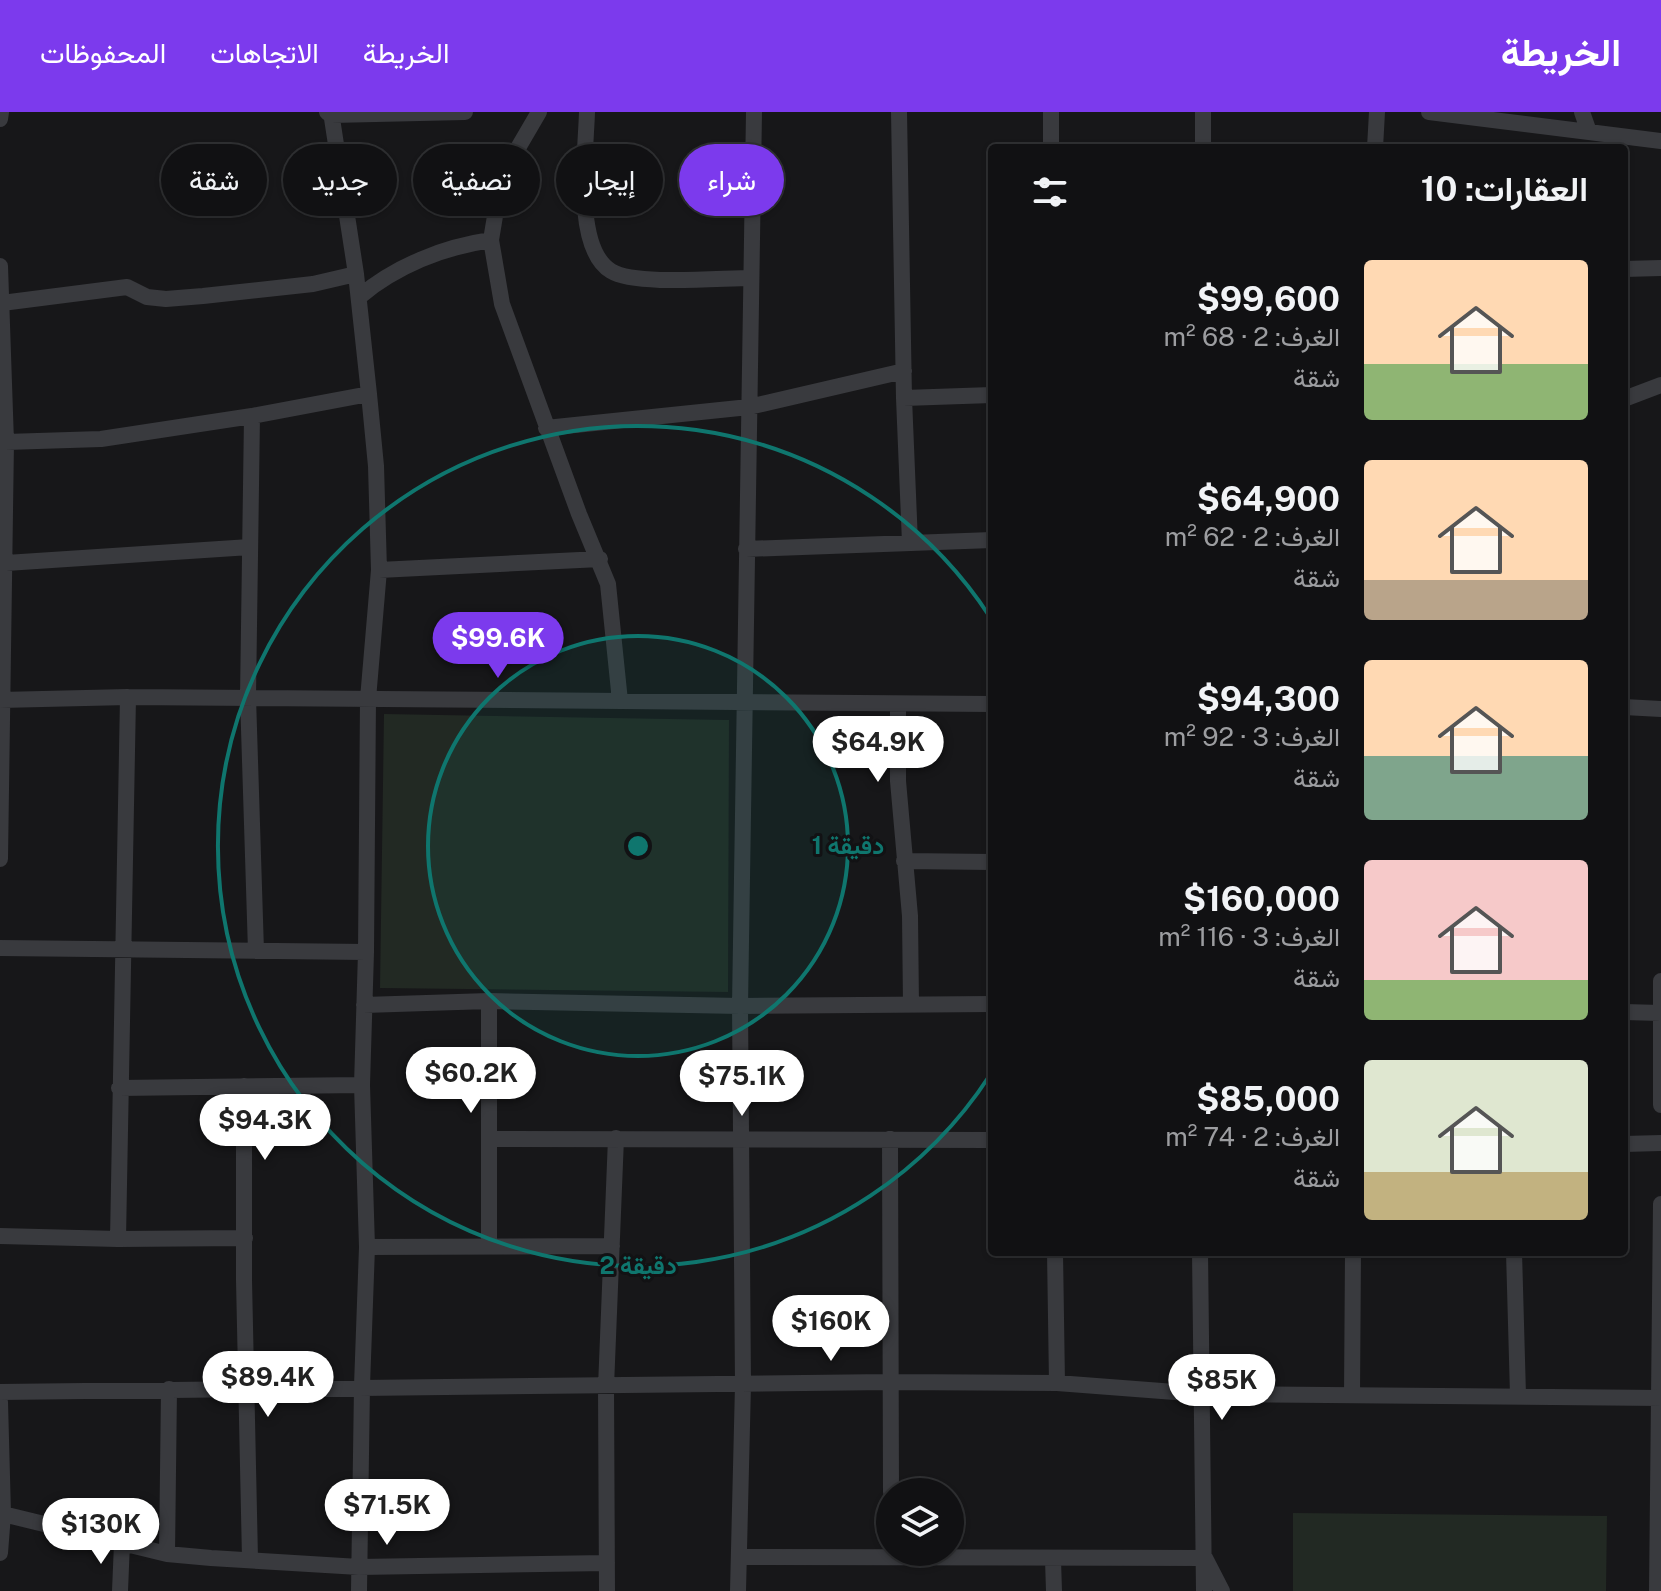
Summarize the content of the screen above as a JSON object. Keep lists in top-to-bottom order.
{
  "page": {
    "header": "الخريطة",
    "nav": ["الخريطة", "الاتجاهات", "المحفوظات"],
    "chip": [
      "شراء",
      "إيجار",
      "تصفية",
      "جديد",
      "شقة"
    ],
    "heading": "العقارات: 10",
    "list": [
      {
        "name": "$99,600",
        "note": "الغرف: 2 · 68 m² · شقة"
      },
      {
        "name": "$64,900",
        "note": "الغرف: 2 · 62 m² · شقة"
      },
      {
        "name": "$94,300",
        "note": "الغرف: 3 · 92 m² · شقة"
      },
      {
        "name": "$160,000",
        "note": "الغرف: 3 · 116 m² · شقة"
      },
      {
        "name": "$85,000",
        "note": "الغرف: 2 · 74 m² · شقة"
      }
    ],
    "price": [
      "$99.6K",
      "$64.9K",
      "$60.2K",
      "$75.1K",
      "$94.3K",
      "$160K",
      "$89.4K",
      "$85K",
      "$71.5K",
      "$130K"
    ]
  },
  "rings": ["1 دقيقة", "2 دقيقة"]
}
